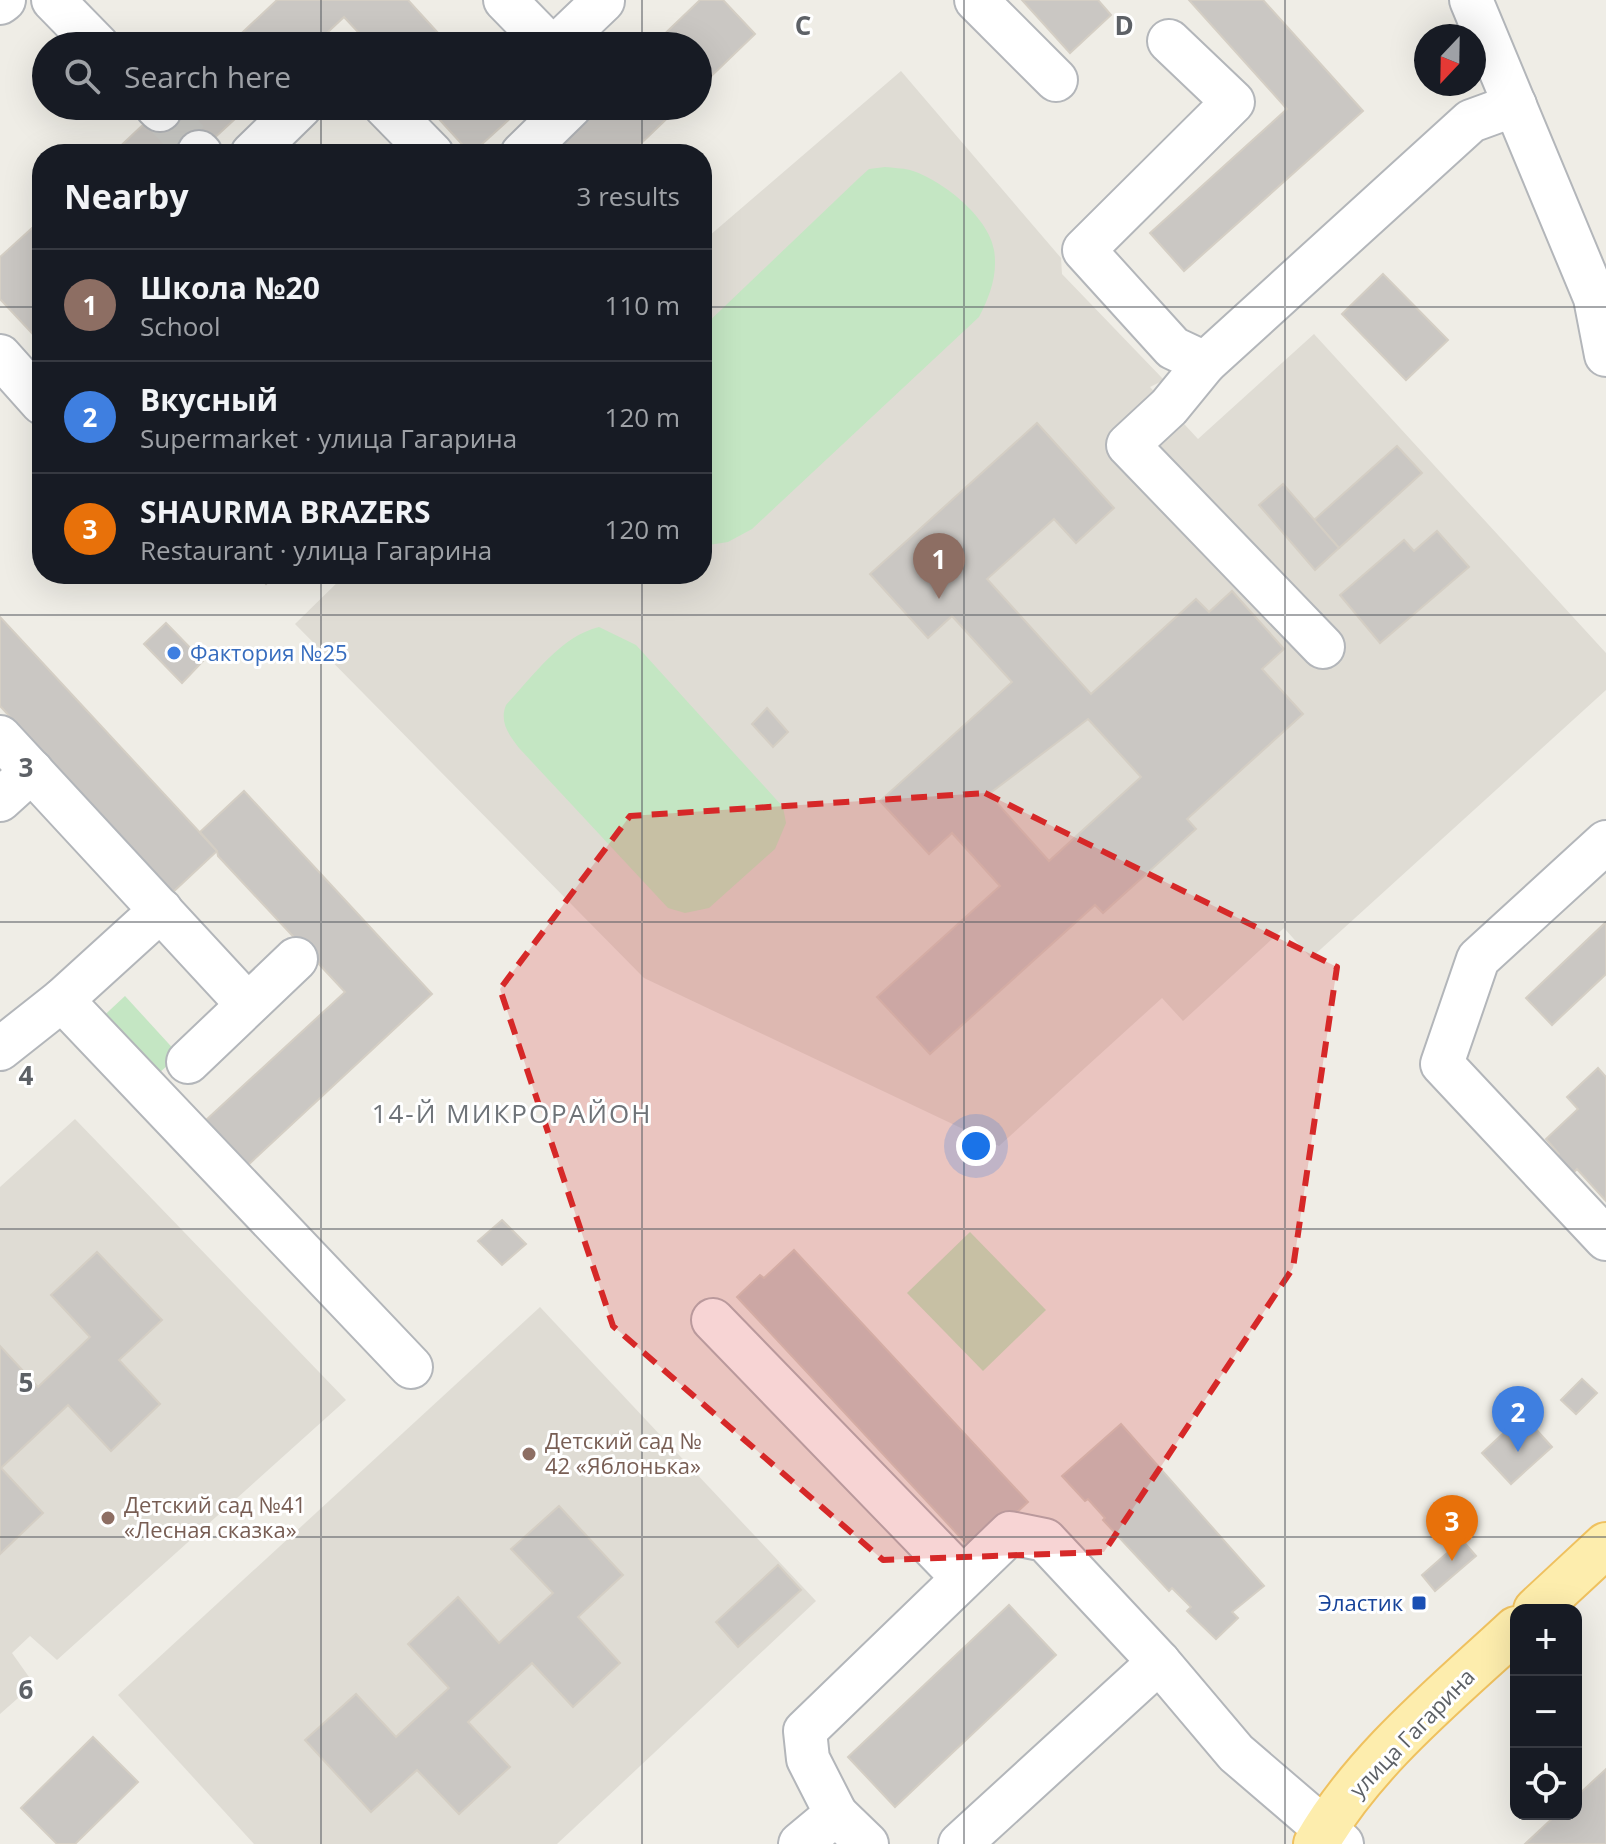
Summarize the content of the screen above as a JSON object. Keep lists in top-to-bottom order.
{
  "streets": {
    "main road": ["улица Гагарина"]
  },
  "districts": ["14-Й МИКРОРАЙОН"],
  "places": {
    "other": ["Фактория №25", "Детский сад № 42 «Яблонька»", "Детский сад №41 «Лесная сказка»"],
    "transit": ["Эластик"]
  },
  "north": "bottom",
  "page": {
    "search": "Search here",
    "heading": ["Nearby", "3 results"],
    "list": [
      {
        "mark": "1",
        "name": "Школа №20",
        "note": "School",
        "value": "110 m"
      },
      {
        "mark": "2",
        "name": "Вкусный",
        "note": "Supermarket · улица Гагарина",
        "value": "120 m"
      },
      {
        "mark": "3",
        "name": "SHAURMA BRAZERS",
        "note": "Restaurant · улица Гагарина",
        "value": "120 m"
      }
    ],
    "pins": ["1", "2", "3"],
    "map_buttons": ["+", "−"]
  },
  "grid": {
    "columns": ["C", "D"],
    "rows": [
      "3",
      "4",
      "5",
      "6"
    ]
  }
}
